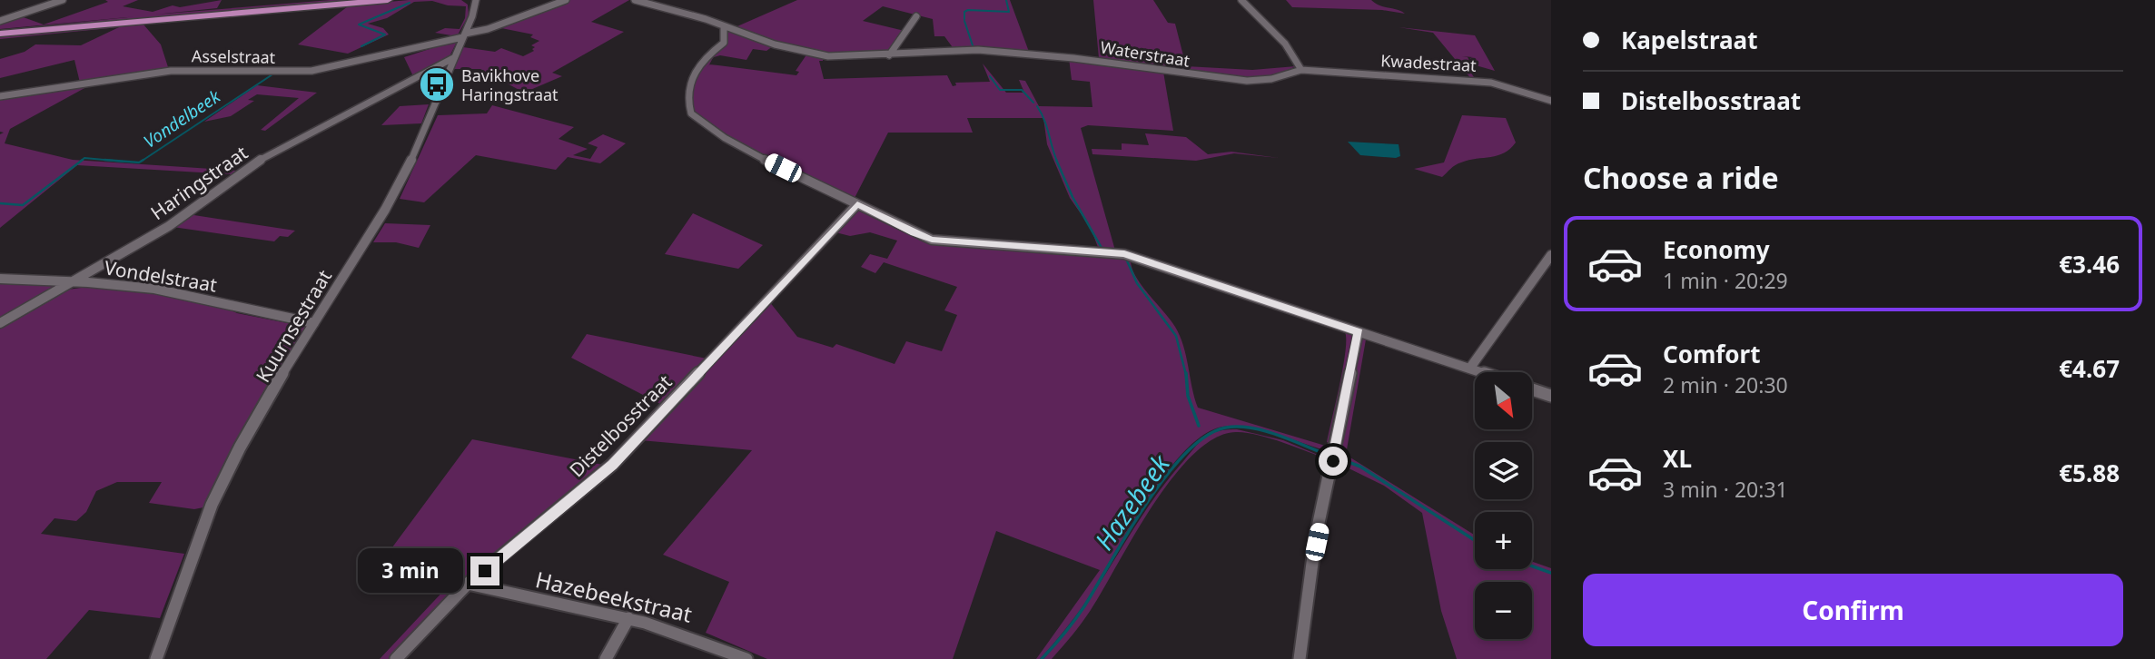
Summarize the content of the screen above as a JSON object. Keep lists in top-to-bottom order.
{
  "streets": {
    "street": [
      "Waterstraat",
      "Asselstraat",
      "Kwadestraat",
      "Haringstraat",
      "Vondelstraat",
      "Kuurnsestraat",
      "Distelbosstraat",
      "Hazebeekstraat"
    ]
  },
  "crossings": [
    ["Waterstraat", "Kwadestraat"],
    ["Asselstraat", "Kuurnsestraat"],
    ["Haringstraat", "Vondelstraat"],
    ["Haringstraat", "Kuurnsestraat"],
    ["Vondelstraat", "Kuurnsestraat"],
    ["Distelbosstraat", "Hazebeekstraat"]
  ],
  "water": ["Vondelbeek", "Hazebeek"],
  "places": {
    "bus stop": ["Bavikhove Haringstraat"]
  },
  "north": "bottom right",
  "page": {
    "banner": ["Kapelstraat", "Distelbosstraat"],
    "heading": "Choose a ride",
    "list": [
      {
        "name": "Economy",
        "note": "1 min · 20:29",
        "value": "€3.46"
      },
      {
        "name": "Comfort",
        "note": "2 min · 20:30",
        "value": "€4.67"
      },
      {
        "name": "XL",
        "note": "3 min · 20:31",
        "value": "€5.88"
      }
    ],
    "map_buttons": ["+", "−"],
    "bubble": "3 min",
    "buttons": "Confirm"
  }
}
